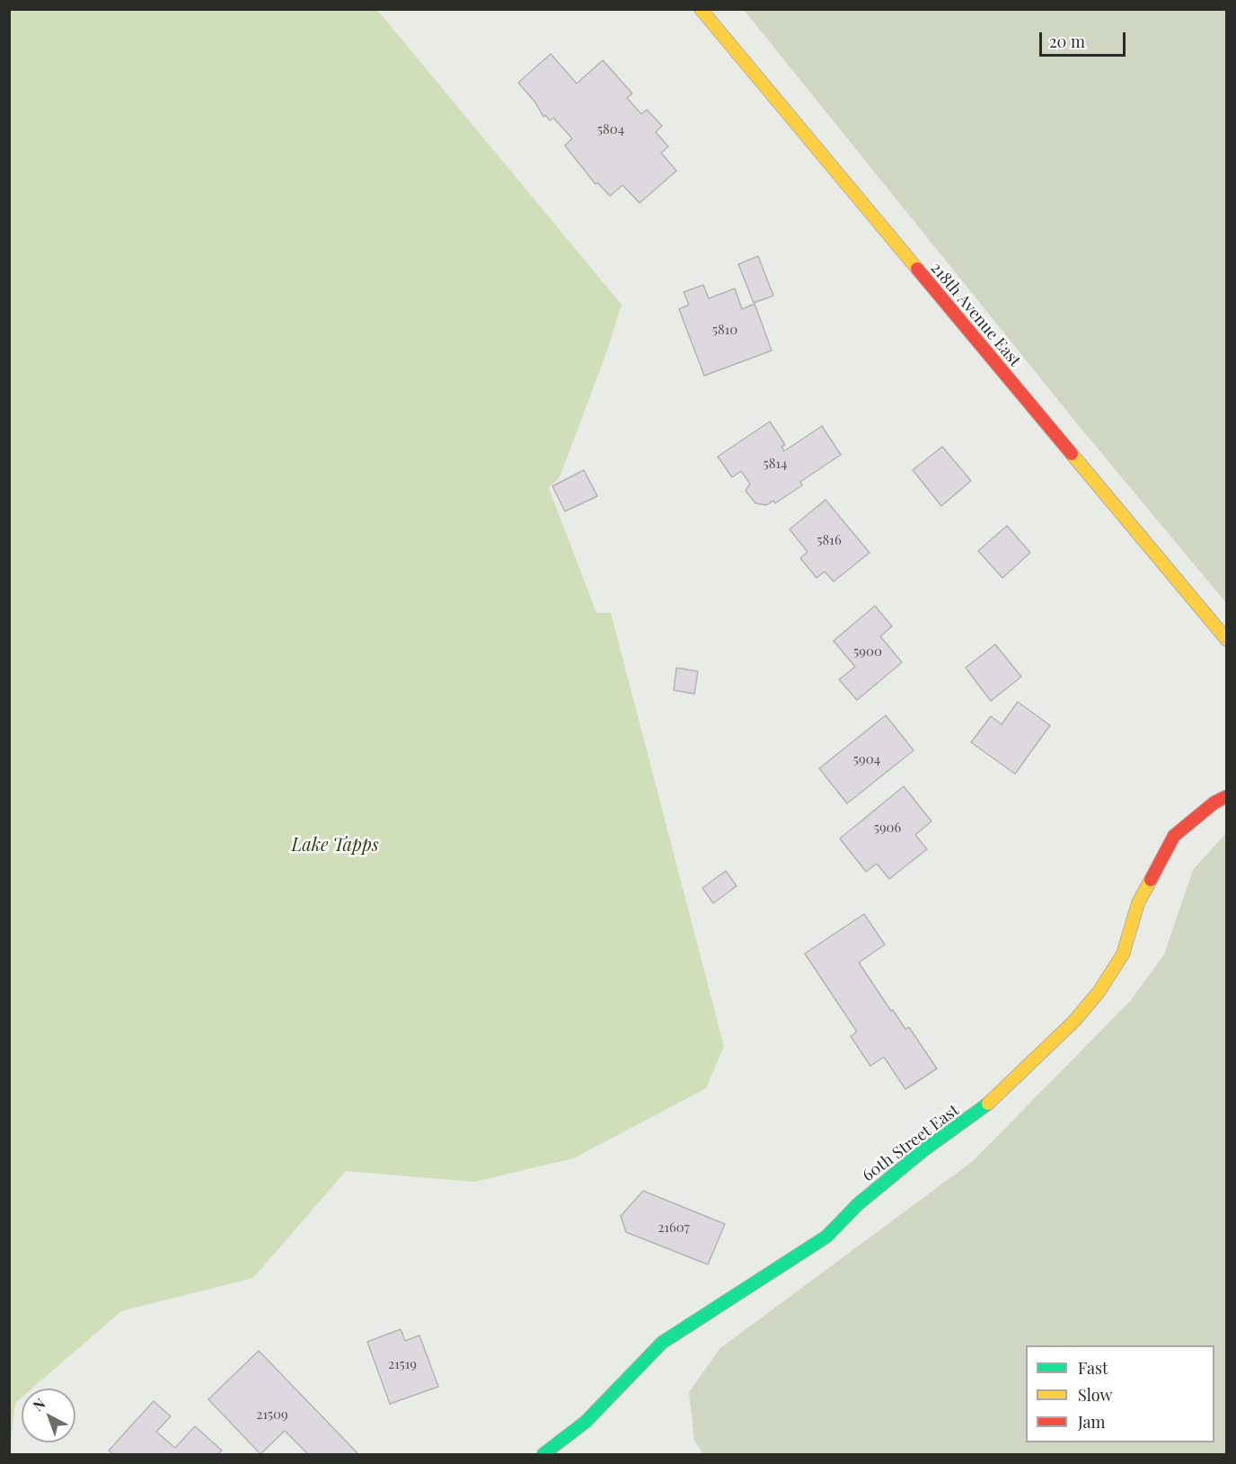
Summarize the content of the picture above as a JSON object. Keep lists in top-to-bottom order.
{
  "streets": {
    "street": ["218th Avenue East", "60th Street East"]
  },
  "water": ["Lake Tapps"],
  "house_numbers": [
    "5804",
    "5810",
    "5814",
    "5816",
    "5900",
    "5904",
    "5906",
    "21607",
    "21519",
    "21509"
  ],
  "legend": ["Fast", "Slow", "Jam"],
  "scale_bar": "20 m",
  "north": "top left"
}
